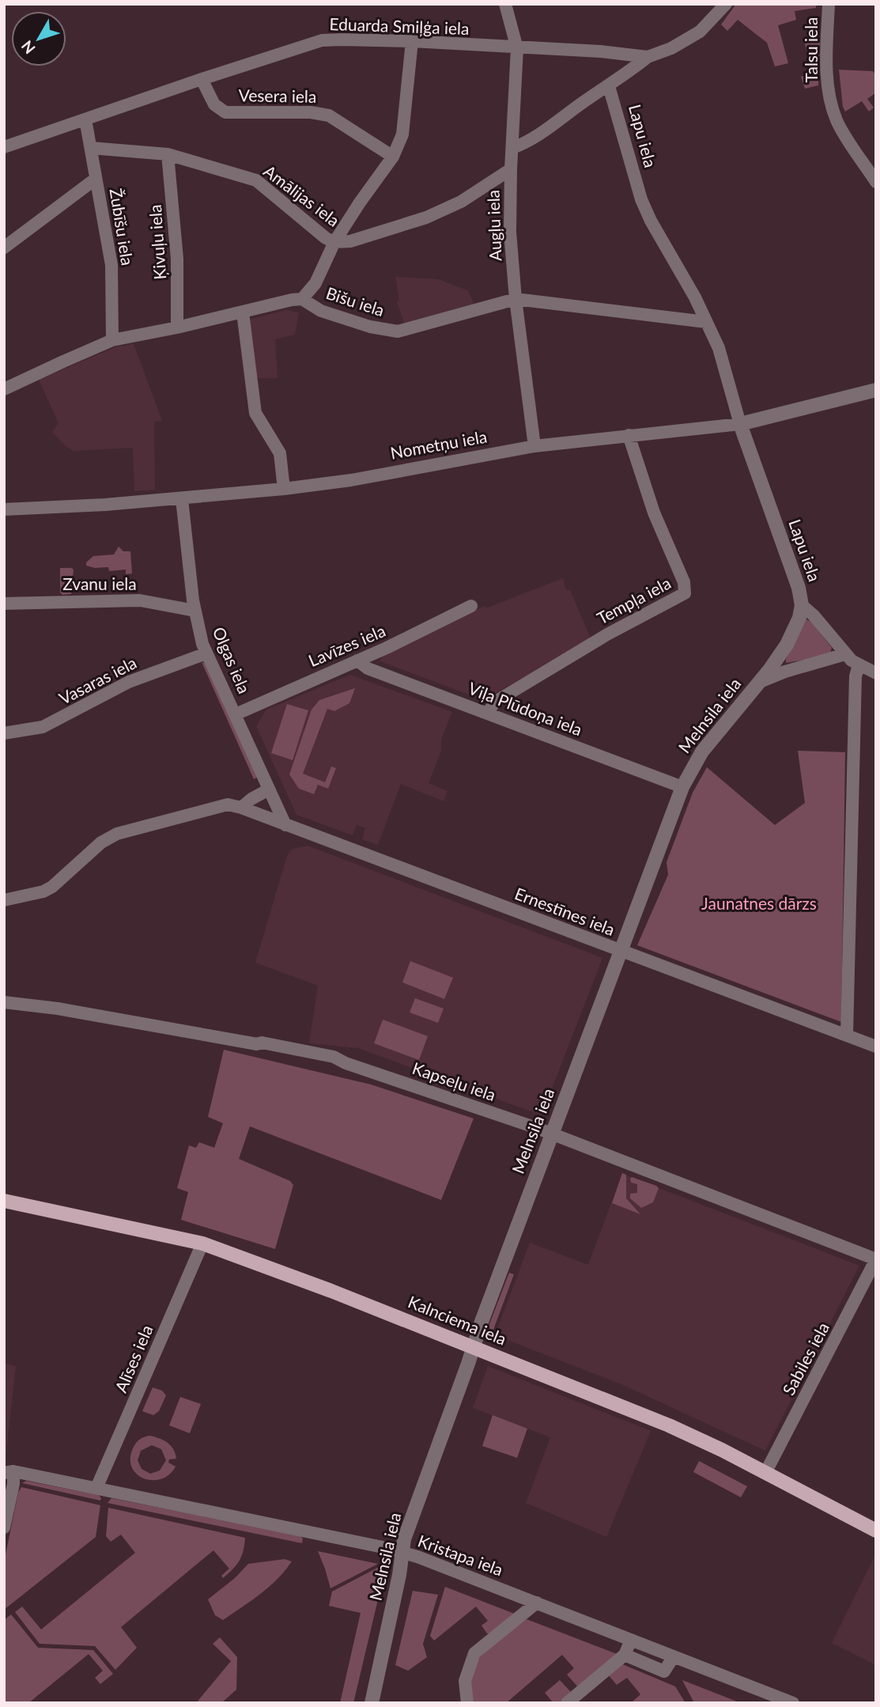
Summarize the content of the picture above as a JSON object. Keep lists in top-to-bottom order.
{
  "streets": {
    "main road": ["Kalnciema iela"],
    "street": [
      "Eduarda Smiļģa iela",
      "Talsu iela",
      "Vesera iela",
      "Lapu iela",
      "Amālijas iela",
      "Augļu iela",
      "Žubīšu iela",
      "Ķivuļu iela",
      "Bišu iela",
      "Nometņu iela",
      "Zvanu iela",
      "Tempļa iela",
      "Lavīzes iela",
      "Olgas iela",
      "Vasaras iela",
      "Viļa Plūdoņa iela",
      "Melnsila iela",
      "Ernestīnes iela",
      "Kapseļu iela",
      "Alīses iela",
      "Sabiles iela",
      "Kristapa iela"
    ]
  },
  "crossings": [
    ["Eduarda Smiļģa iela", "Vesera iela"],
    ["Eduarda Smiļģa iela", "Augļu iela"],
    ["Eduarda Smiļģa iela", "Žubīšu iela"],
    ["Lapu iela", "Bišu iela"],
    ["Lapu iela", "Nometņu iela"],
    ["Lapu iela", "Melnsila iela"],
    ["Amālijas iela", "Augļu iela"],
    ["Amālijas iela", "Žubīšu iela"],
    ["Amālijas iela", "Ķivuļu iela"],
    ["Augļu iela", "Bišu iela"],
    ["Augļu iela", "Nometņu iela"],
    ["Žubīšu iela", "Bišu iela"],
    ["Ķivuļu iela", "Bišu iela"],
    ["Nometņu iela", "Tempļa iela"],
    ["Nometņu iela", "Olgas iela"],
    ["Zvanu iela", "Olgas iela"],
    ["Tempļa iela", "Viļa Plūdoņa iela"],
    ["Lavīzes iela", "Olgas iela"],
    ["Lavīzes iela", "Viļa Plūdoņa iela"],
    ["Olgas iela", "Vasaras iela"],
    ["Olgas iela", "Ernestīnes iela"],
    ["Viļa Plūdoņa iela", "Melnsila iela"],
    ["Melnsila iela", "Ernestīnes iela"],
    ["Melnsila iela", "Kapseļu iela"],
    ["Melnsila iela", "Kalnciema iela"],
    ["Melnsila iela", "Kristapa iela"],
    ["Kapseļu iela", "Sabiles iela"],
    ["Kalnciema iela", "Alīses iela"],
    ["Kalnciema iela", "Sabiles iela"],
    ["Alīses iela", "Kristapa iela"]
  ],
  "parks": ["Jaunatnes dārzs"],
  "north": "bottom left"
}
